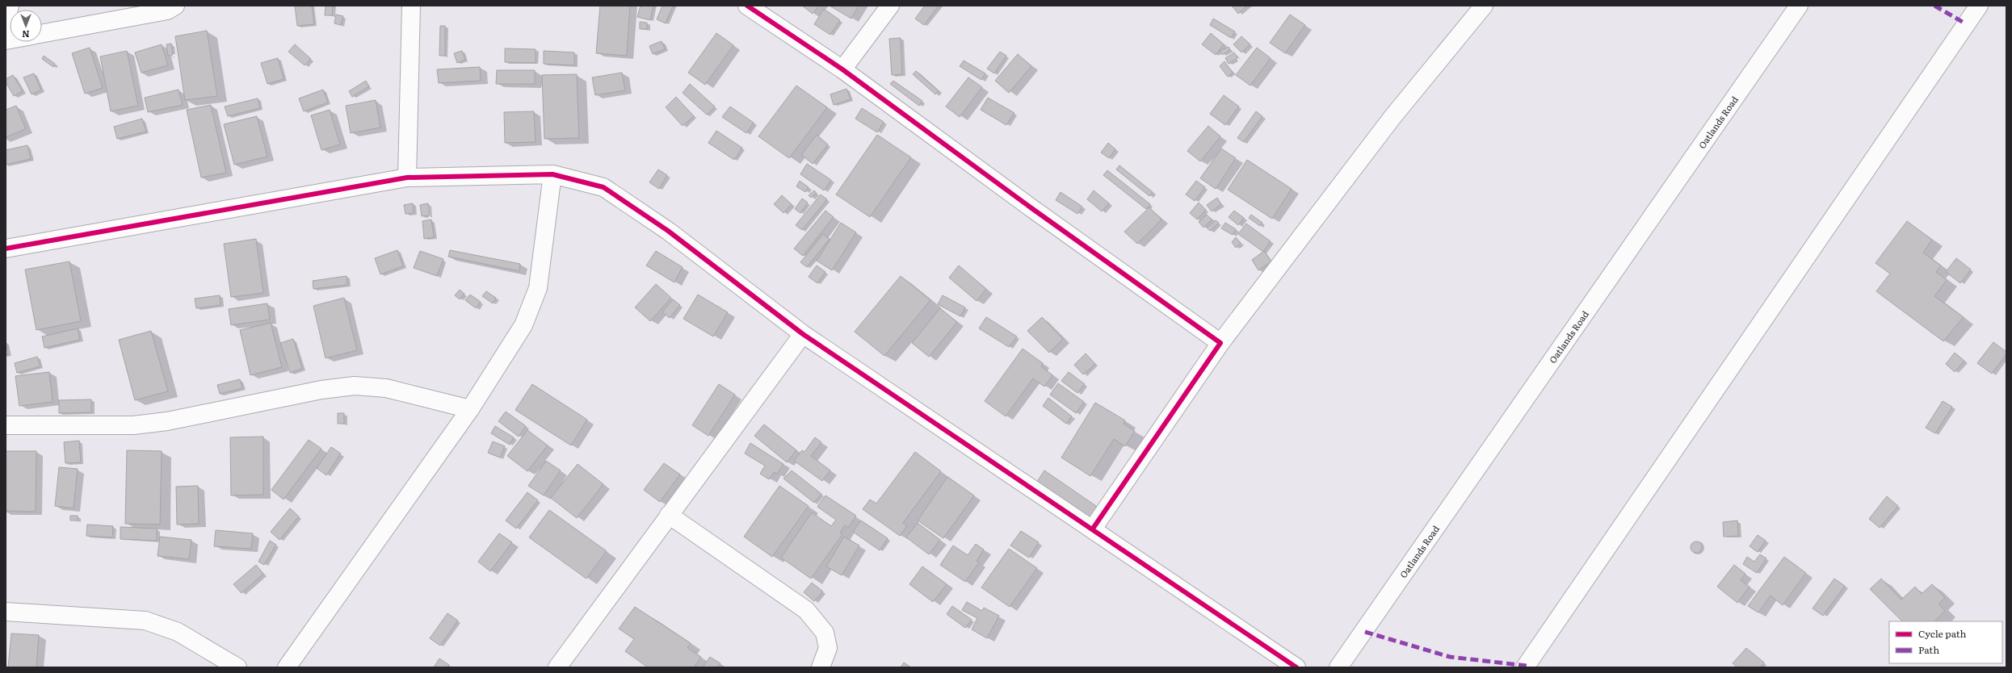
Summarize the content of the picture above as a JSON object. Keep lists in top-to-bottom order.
{
  "streets": {
    "street": ["Oatlands Road"]
  },
  "legend": ["Cycle path", "Path"],
  "north": "bottom"
}
